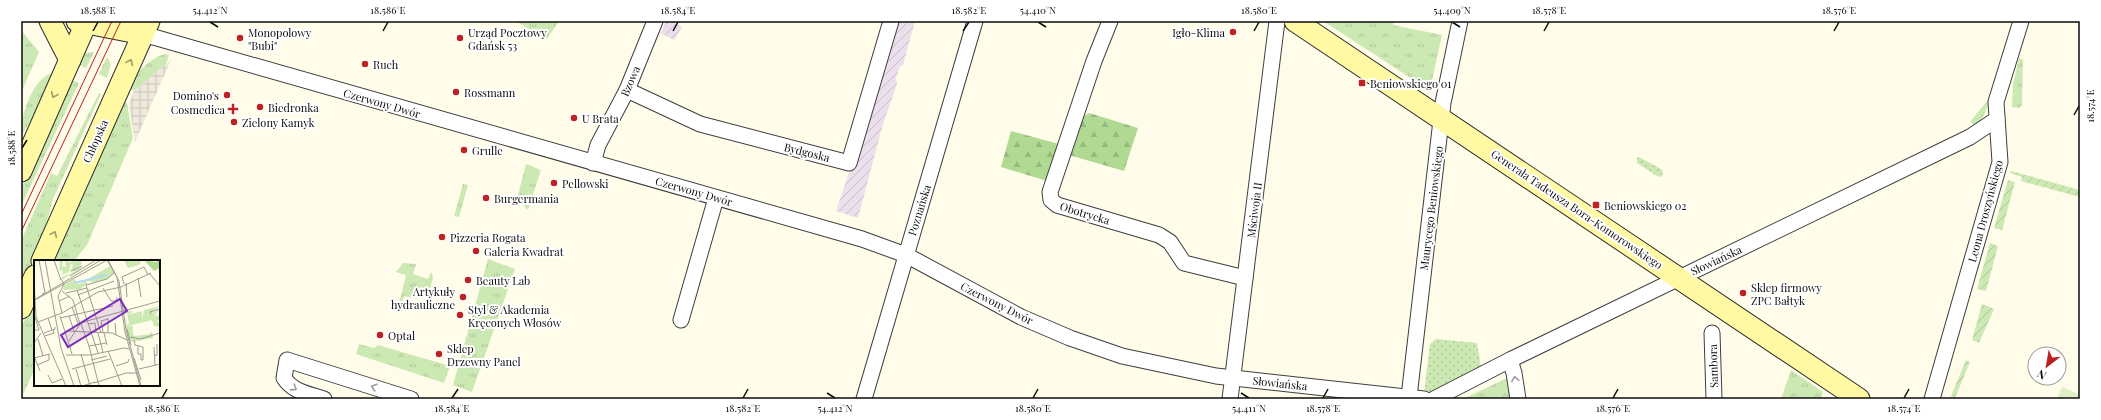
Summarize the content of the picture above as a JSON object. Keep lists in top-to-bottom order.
{
  "streets": {
    "street": [
      "Bzowa",
      "Czerwony Dwór",
      "Chłopska",
      "Bydgoska",
      "Maurycego Beniowskiego",
      "Generała Tadeusza Bora-Komorowskiego",
      "Poznańska",
      "Mściwoja II",
      "Leona Droszyńskiego",
      "Obotrycka",
      "Słowiańska",
      "Sambora"
    ]
  },
  "crossings": [
    ["Bzowa", "Czerwony Dwór"],
    ["Bzowa", "Bydgoska"],
    ["Czerwony Dwór", "Chłopska"],
    ["Czerwony Dwór", "Poznańska"],
    ["Czerwony Dwór", "Mściwoja II"],
    ["Czerwony Dwór", "Słowiańska"],
    ["Maurycego Beniowskiego", "Generała Tadeusza Bora-Komorowskiego"],
    ["Maurycego Beniowskiego", "Słowiańska"],
    ["Generała Tadeusza Bora-Komorowskiego", "Słowiańska"],
    ["Mściwoja II", "Obotrycka"],
    ["Mściwoja II", "Słowiańska"],
    ["Leona Droszyńskiego", "Słowiańska"]
  ],
  "places": {
    "other": [
      "Igło-Klima",
      "Monopolowy \"Bubi\"",
      "Urząd Pocztowy Gdańsk 53",
      "Ruch",
      "Rossmann",
      "Domino's",
      "Biedronka",
      "U Brata",
      "Zielony Kamyk",
      "Grulle",
      "Pellowski",
      "Burgermania",
      "Pizzeria Rogata",
      "Galeria Kwadrat",
      "Beauty Lab",
      "Sklep firmowy ZPC Bałtyk",
      "Artykuły hydrauliczne",
      "Styl & Akademia Kręconych Włosów",
      "Optal",
      "Sklep Drzewny Panel"
    ],
    "transit": ["Beniowskiego 01", "Beniowskiego 02"],
    "health": ["Cosmedica"]
  },
  "north": "bottom left",
  "coordinates": [
    "18.588°E",
    "54.412°N",
    "18.586°E",
    "18.584°E",
    "18.582°E",
    "54.410°N",
    "18.580°E",
    "54.409°N",
    "18.578°E",
    "18.576°E",
    "18.574°E",
    "54.411°N"
  ]
}
